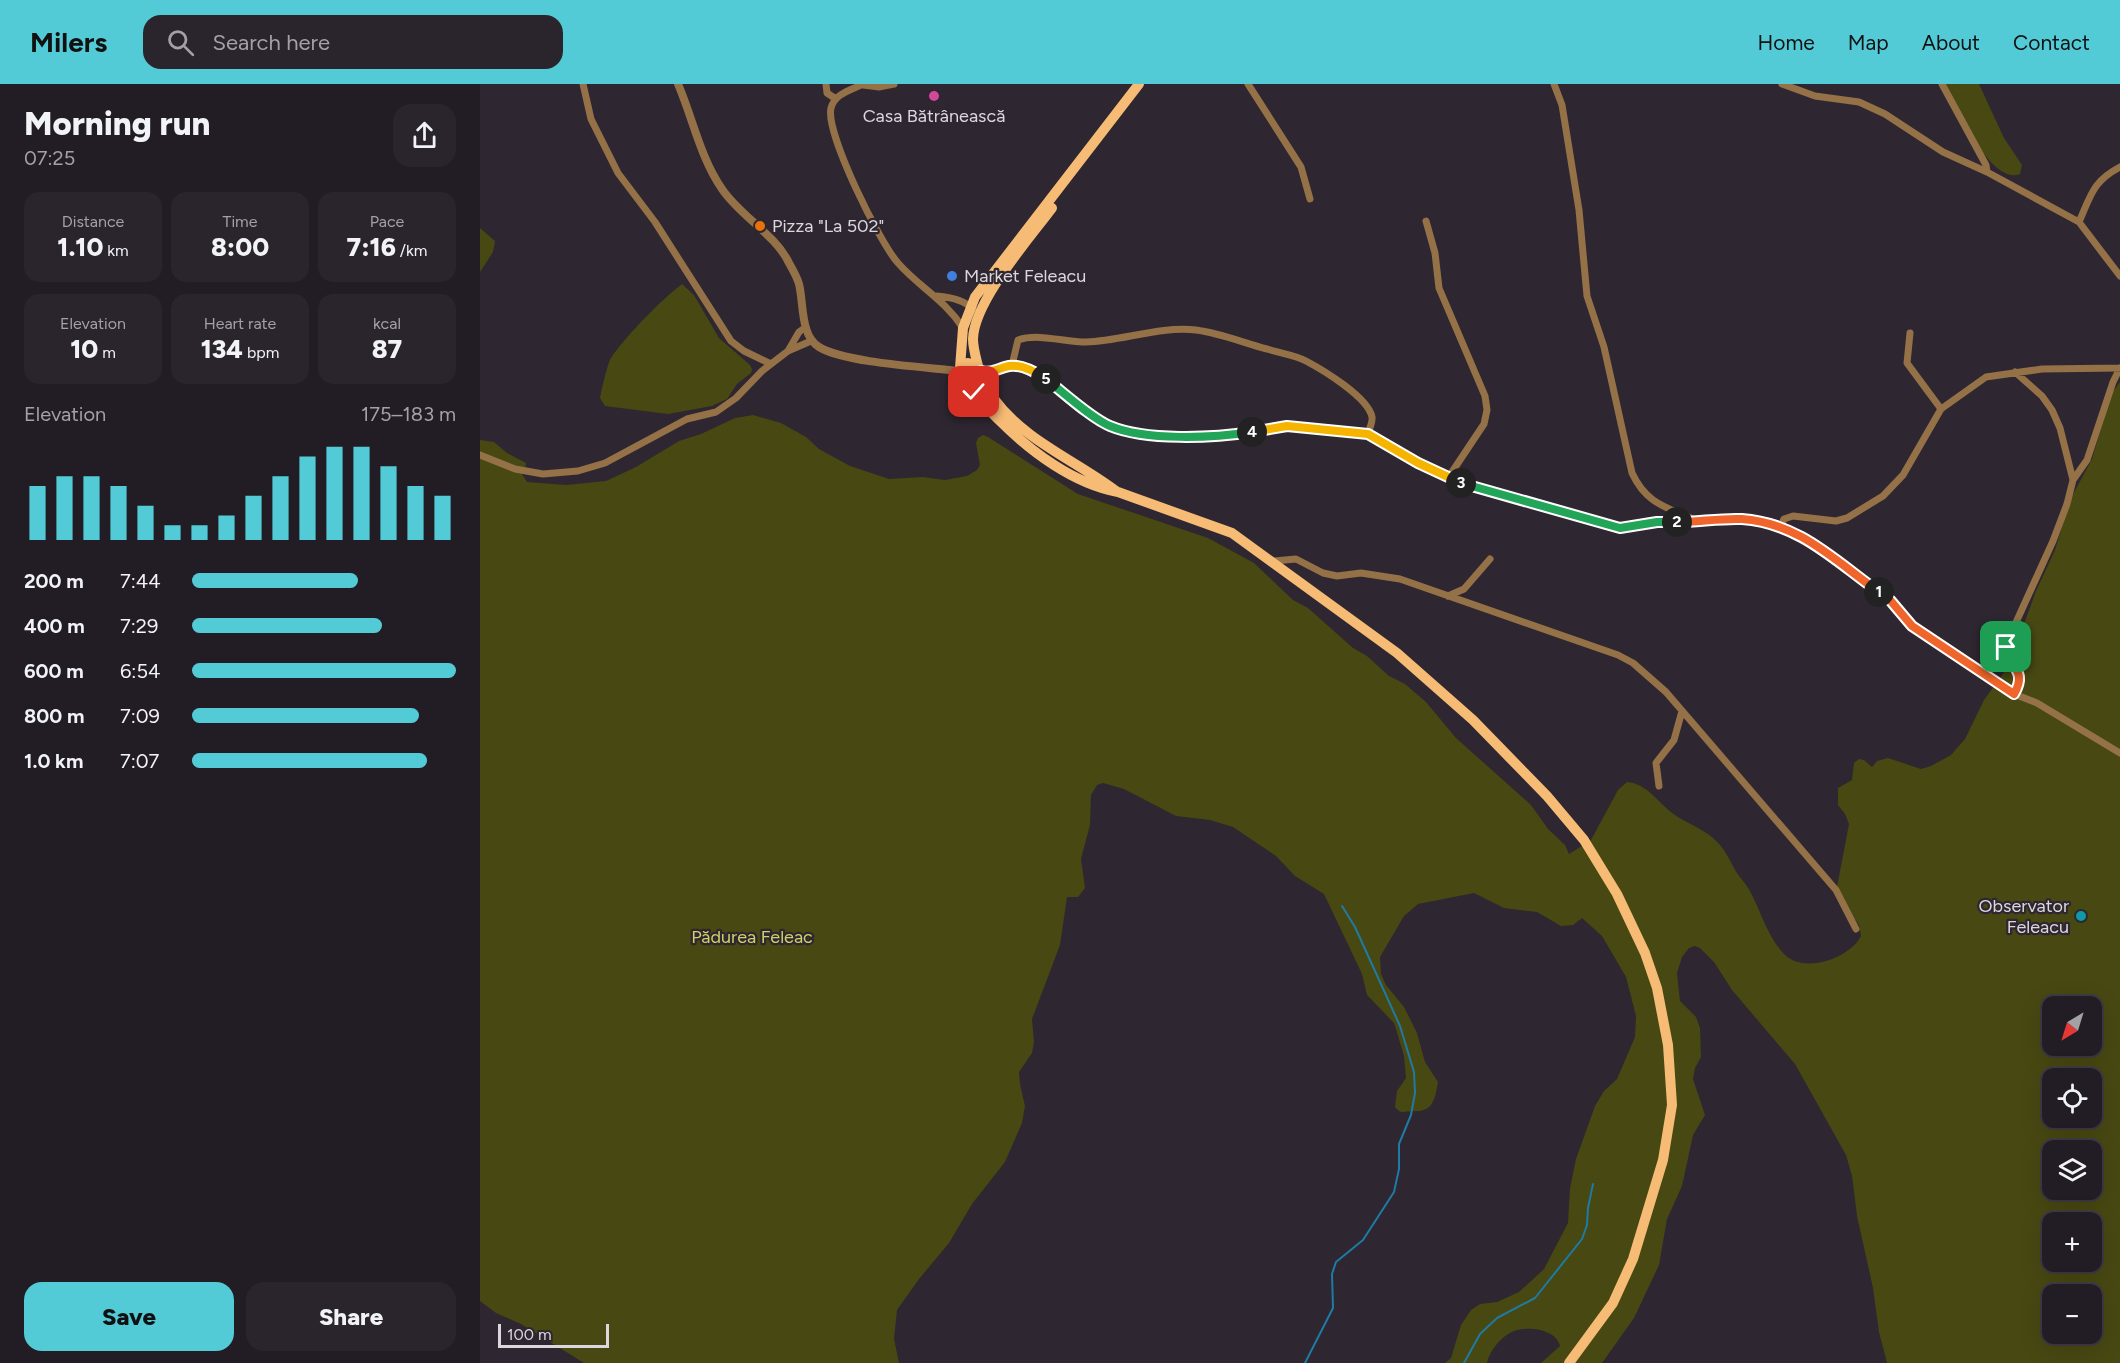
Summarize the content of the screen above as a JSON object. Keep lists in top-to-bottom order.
{
  "parks": ["Pădurea Feleac"],
  "places": [
    "Casa Bătrânească",
    "Pizza \"La 502\"",
    "Market Feleacu",
    "Observator Feleacu"
  ],
  "scale_bar": "100 m",
  "north": "bottom left",
  "page": {
    "header": "Milers",
    "search": "Search here",
    "nav": [
      "Home",
      "Map",
      "About",
      "Contact"
    ],
    "heading": ["Morning run", "07:25"],
    "stats": [
      ["Distance", "1.10 km"],
      ["Time", "8:00"],
      ["Pace", "7:16 /km"],
      ["Elevation", "10 m"],
      ["Heart rate", "134 bpm"],
      ["kcal", "87"]
    ],
    "pins": [
      "5",
      "4",
      "3",
      "2",
      "1"
    ],
    "chart": ["Elevation", "175–183 m"],
    "list": [
      {
        "name": "200 m",
        "note": "7:44"
      },
      {
        "name": "400 m",
        "note": "7:29"
      },
      {
        "name": "600 m",
        "note": "6:54"
      },
      {
        "name": "800 m",
        "note": "7:09"
      },
      {
        "name": "1.0 km",
        "note": "7:07"
      }
    ],
    "map_buttons": ["+", "−"],
    "buttons": ["Save", "Share"],
    "scale": "100 m"
  }
}
